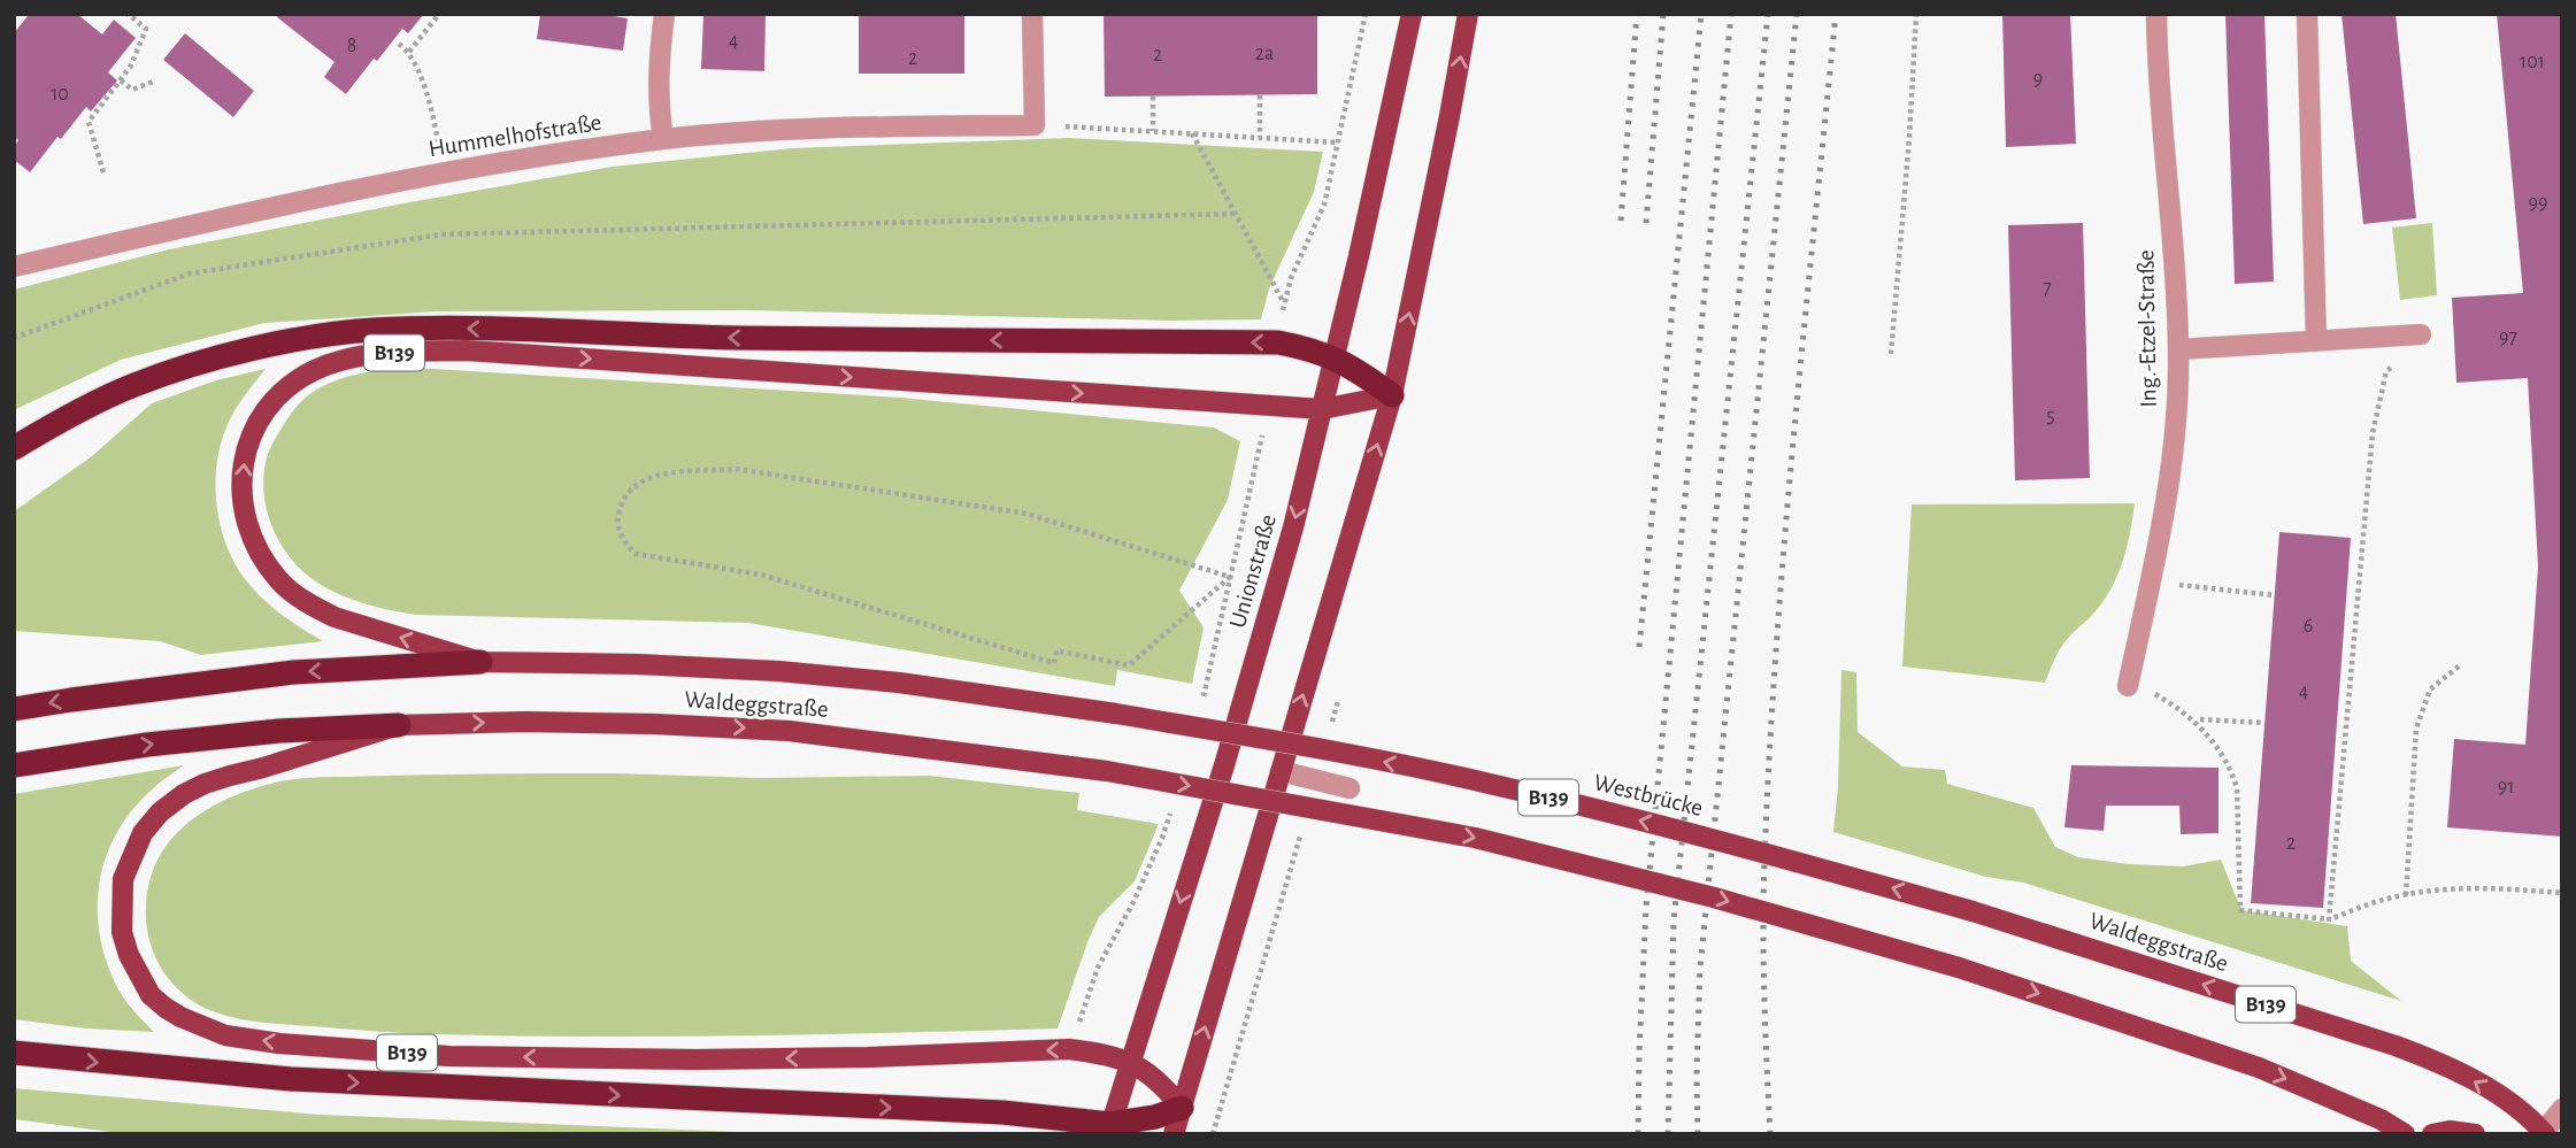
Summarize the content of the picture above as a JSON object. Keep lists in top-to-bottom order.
{
  "streets": {
    "main road": [
      "B139",
      "Unionstraße",
      "Waldeggstraße",
      "Westbrücke"
    ],
    "street": ["Hummelhofstraße", "Ing.-Etzel-Straße"]
  },
  "crossings": [
    ["B139", "Unionstraße"],
    ["B139", "Waldeggstraße"],
    ["Waldeggstraße", "Westbrücke"]
  ],
  "one_way": ["Westbrücke"],
  "house_numbers": [
    "4",
    "8",
    "2a",
    "2",
    "2",
    "101",
    "9",
    "10",
    "99",
    "7",
    "97",
    "5",
    "6",
    "4",
    "91",
    "2"
  ]
}
